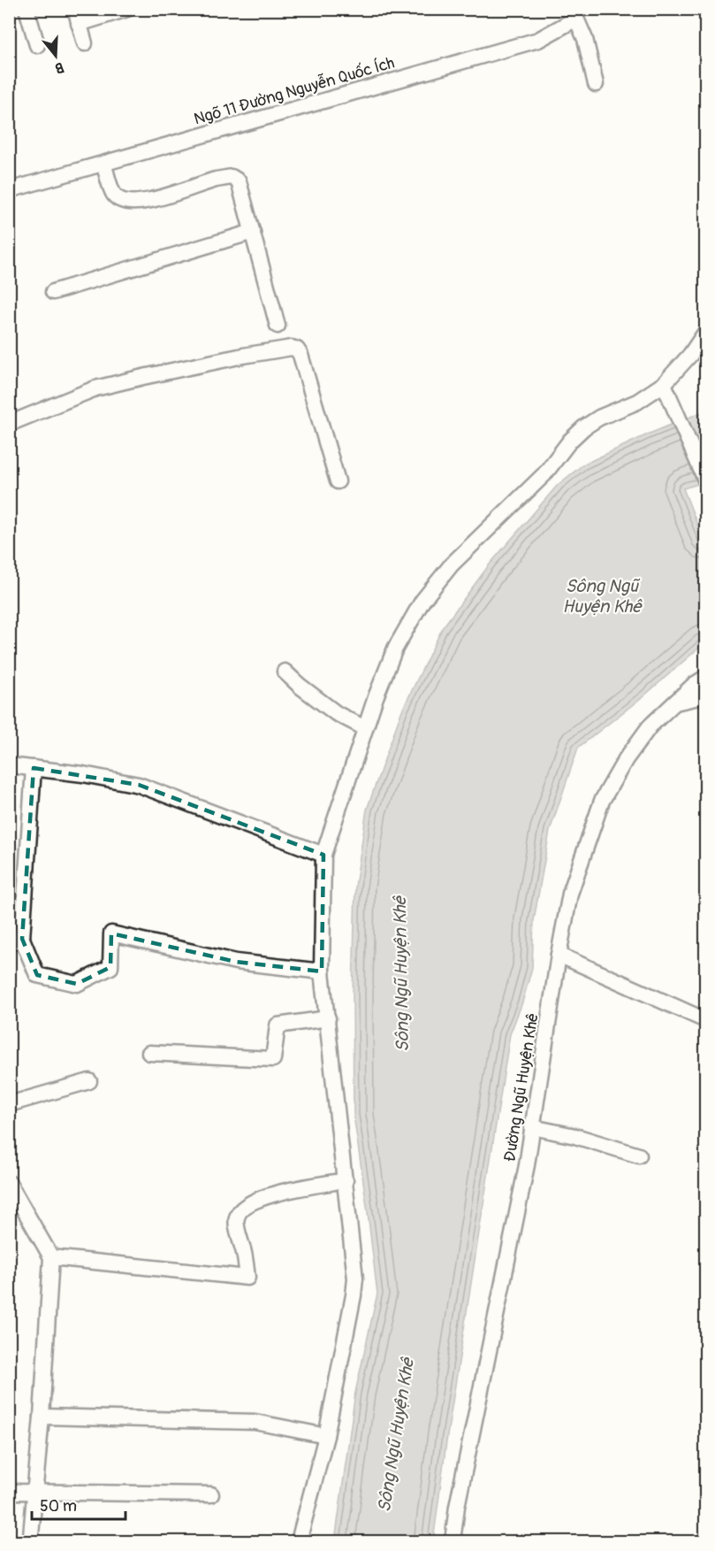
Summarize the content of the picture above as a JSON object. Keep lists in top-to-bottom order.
{
  "streets": {
    "street": ["Ngõ 11 Đường Nguyễn Quốc Ích", "Đường Ngũ Huyện Khê"]
  },
  "water": ["Sông Ngũ Huyện Khê"],
  "scale_bar": "50 m",
  "north": "bottom"
}
